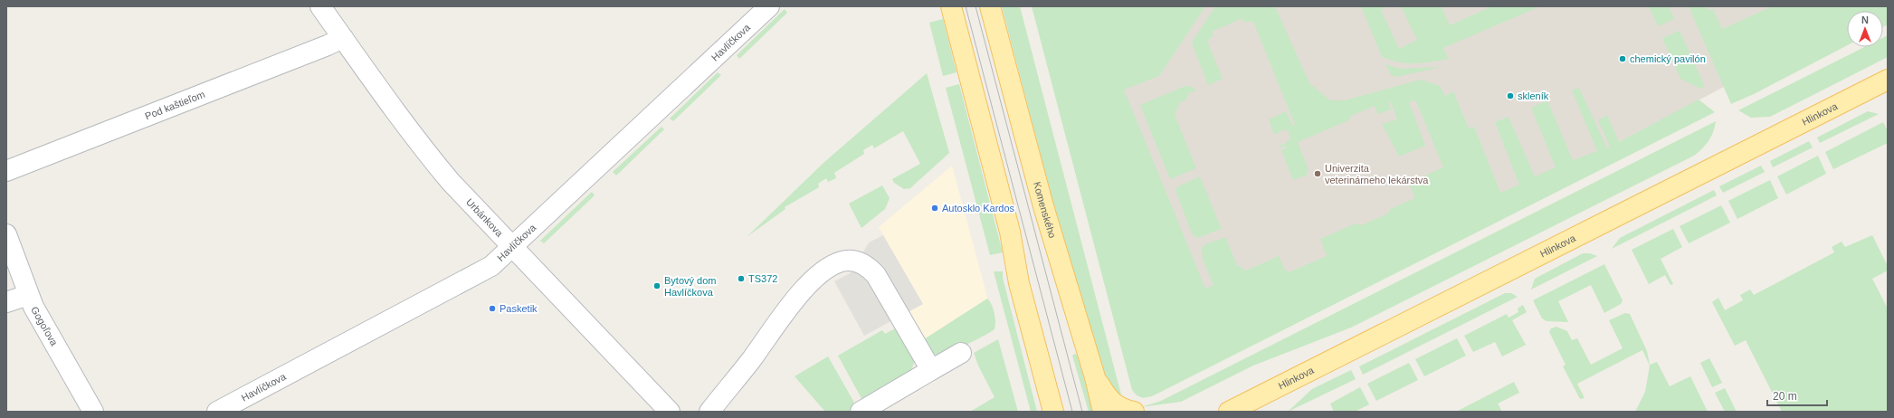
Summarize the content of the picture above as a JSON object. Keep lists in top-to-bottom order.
{
  "streets": {
    "main road": ["Hlinkova", "Komenského"],
    "street": [
      "Havlíčkova",
      "Pod kaštieľom",
      "Urbánkova",
      "Gogoľova"
    ]
  },
  "crossings": [
    ["Havlíčkova", "Urbánkova"],
    ["Pod kaštieľom", "Urbánkova"]
  ],
  "places": [
    "chemický pavilón",
    "skleník",
    "Univerzita veterinárneho lekárstva",
    "Autosklo Kardos",
    "TS372",
    "Bytový dom Havlíčkova",
    "Pasketik"
  ],
  "scale_bar": "20 m",
  "north": "top"
}
